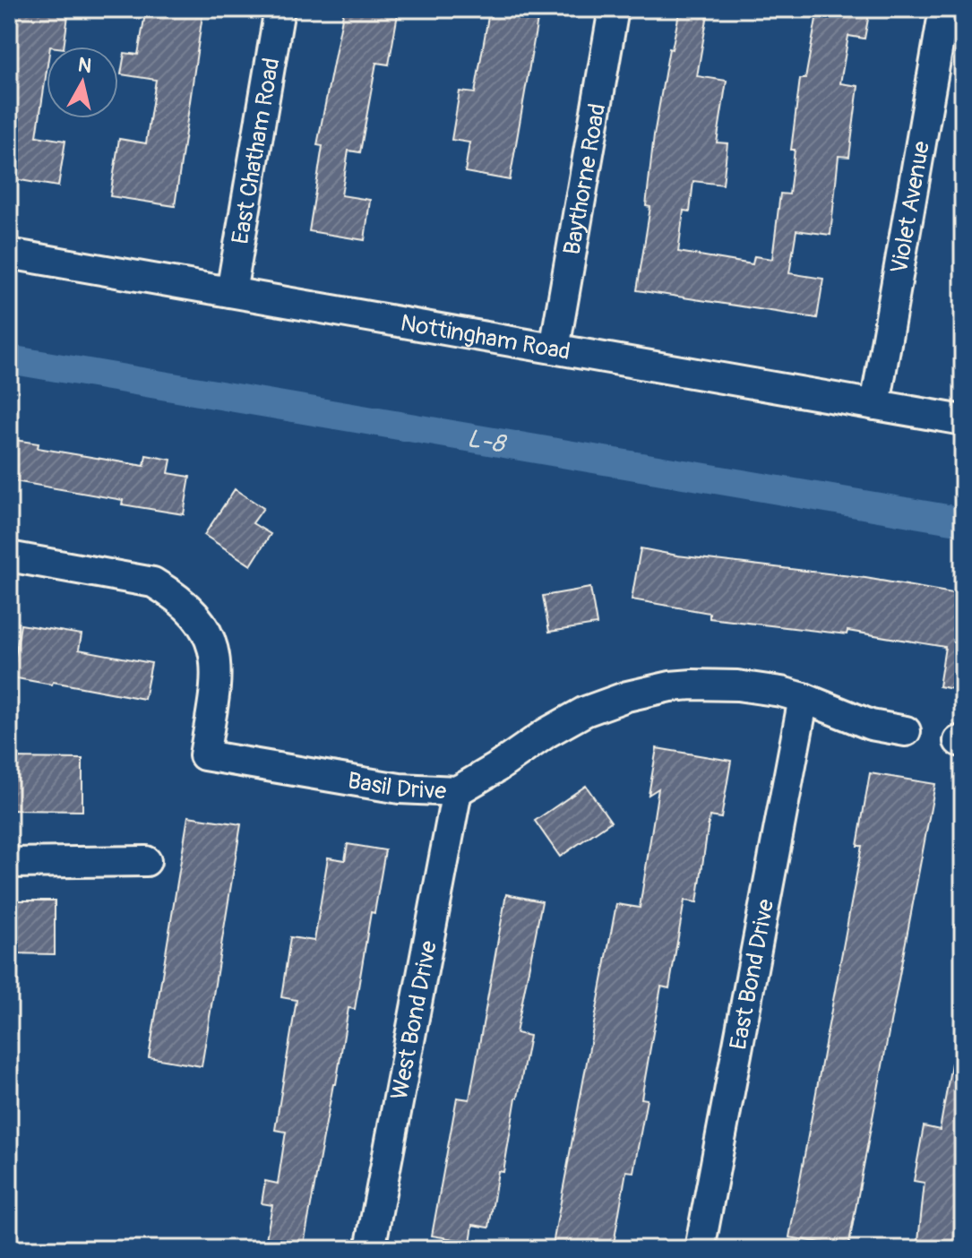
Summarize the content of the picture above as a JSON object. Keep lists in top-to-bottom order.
{
  "streets": {
    "street": [
      "East Chatham Road",
      "Baythorne Road",
      "Violet Avenue",
      "Nottingham Road",
      "Basil Drive",
      "East Bond Drive",
      "West Bond Drive"
    ]
  },
  "crossings": [
    ["East Chatham Road", "Nottingham Road"],
    ["Baythorne Road", "Nottingham Road"],
    ["Violet Avenue", "Nottingham Road"],
    ["Basil Drive", "East Bond Drive"],
    ["Basil Drive", "West Bond Drive"]
  ],
  "water": ["L-8"],
  "north": "top"
}
